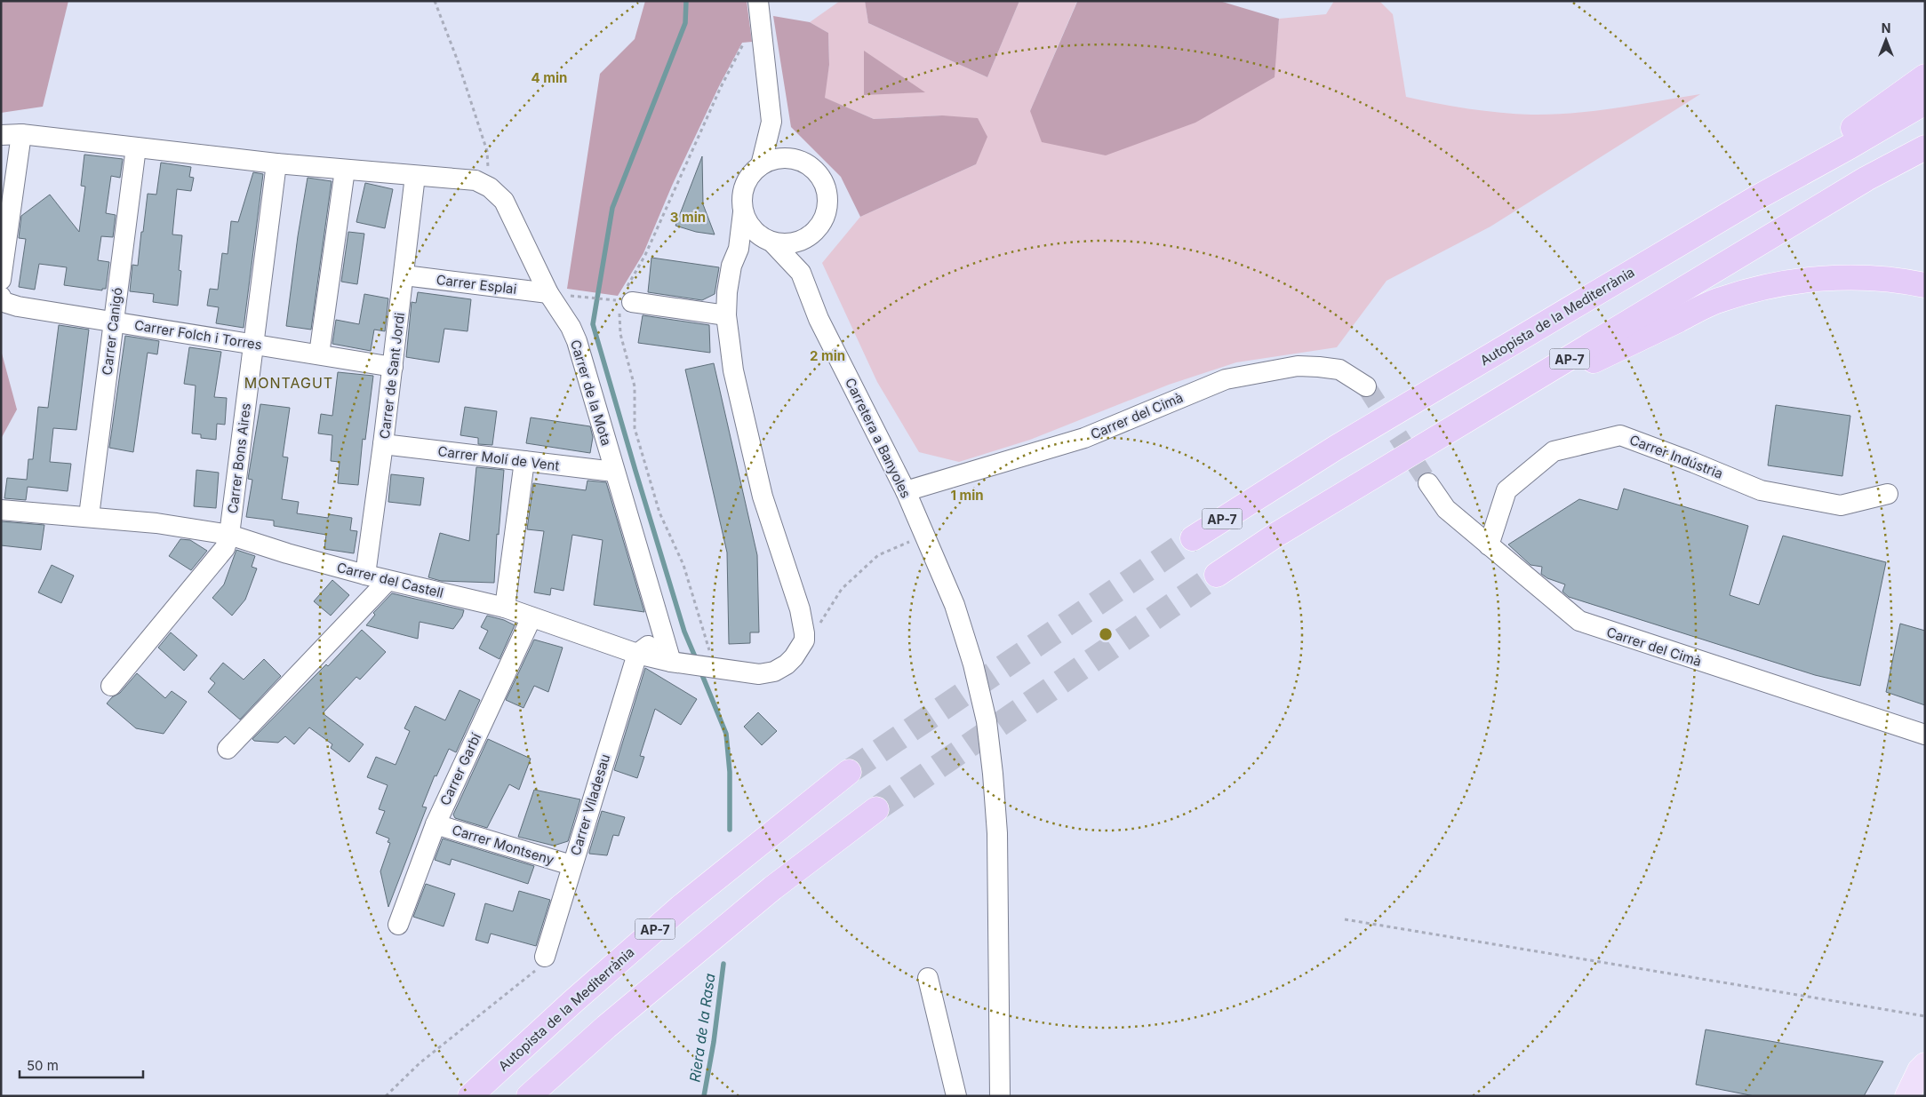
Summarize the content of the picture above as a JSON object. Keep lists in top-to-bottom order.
{
  "streets": {
    "highway": ["Autopista de la Mediterrània", "AP-7"],
    "street": [
      "Carrer Esplai",
      "Carrer Canigó",
      "Carrer Folch i Torres",
      "Carrer de Sant Jordi",
      "Carrer de la Mota",
      "Carrer del Cimà",
      "Carretera a Banyoles",
      "Carrer Indústria",
      "Carrer Bons Aires",
      "Carrer Molí de Vent",
      "Carrer del Castell",
      "Carrer Garbí",
      "Carrer Viladesau",
      "Carrer Montseny"
    ]
  },
  "crossings": [
    ["Carrer Esplai", "Carrer de Sant Jordi"],
    ["Carrer Esplai", "Carrer de la Mota"],
    ["Carrer Canigó", "Carrer Folch i Torres"],
    ["Carrer Canigó", "Carrer de la Mota"],
    ["Carrer Canigó", "Carrer del Castell"],
    ["Carrer Folch i Torres", "Carrer de Sant Jordi"],
    ["Carrer Folch i Torres", "Carrer Bons Aires"],
    ["Carrer de Sant Jordi", "Carrer de la Mota"],
    ["Carrer de Sant Jordi", "Carrer Molí de Vent"],
    ["Carrer de Sant Jordi", "Carrer del Castell"],
    ["Carrer de la Mota", "Carrer Bons Aires"],
    ["Carrer de la Mota", "Carrer Molí de Vent"],
    ["Carrer de la Mota", "Carrer del Castell"],
    ["Carrer del Cimà", "Carretera a Banyoles"],
    ["Carrer del Cimà", "Carrer Indústria"],
    ["Carrer Bons Aires", "Carrer del Castell"],
    ["Carrer del Castell", "Carrer Garbí"],
    ["Carrer del Castell", "Carrer Viladesau"],
    ["Carrer Garbí", "Carrer Montseny"],
    ["Carrer Viladesau", "Carrer Montseny"]
  ],
  "districts": ["MONTAGUT"],
  "water": ["Riera de la Rasa"],
  "scale_bar": "50 m",
  "north": "top",
  "rings": [
    "4 min",
    "3 min",
    "2 min",
    "1 min"
  ]
}
